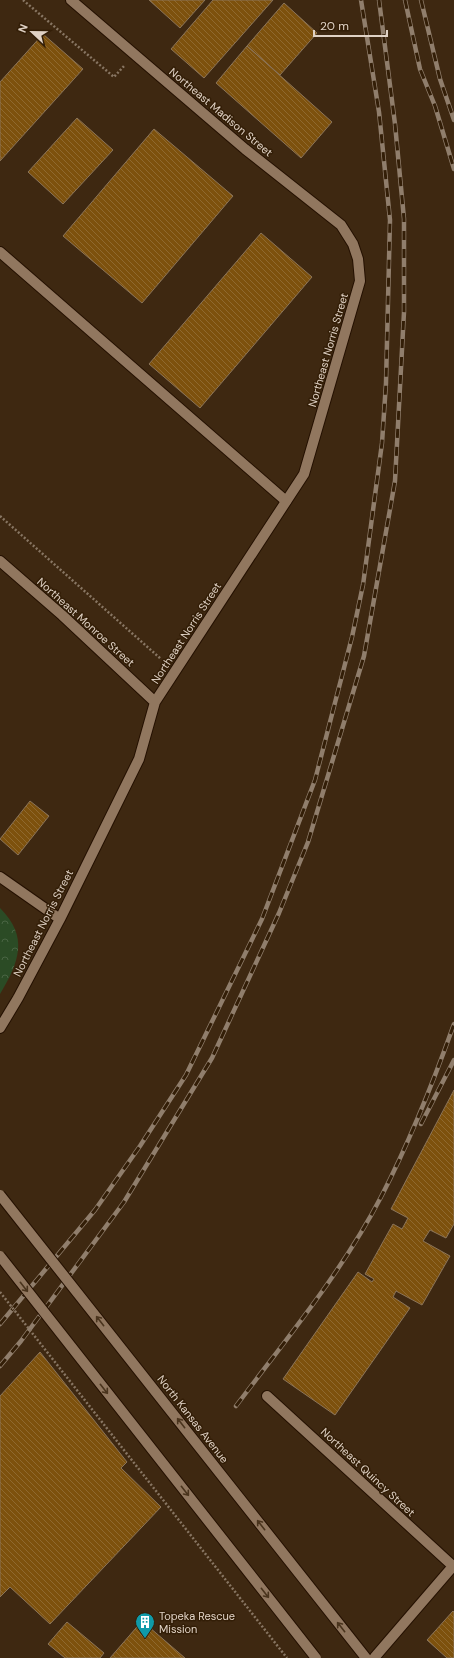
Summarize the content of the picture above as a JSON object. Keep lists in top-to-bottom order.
{
  "streets": {
    "street": [
      "Northeast Madison Street",
      "Northeast Norris Street",
      "Northeast Monroe Street",
      "North Kansas Avenue",
      "Northeast Quincy Street"
    ]
  },
  "crossings": [
    ["Northeast Madison Street", "Northeast Norris Street"],
    ["Northeast Norris Street", "Northeast Monroe Street"]
  ],
  "places": {
    "building": ["Topeka Rescue Mission"]
  },
  "scale_bar": "20 m",
  "north": "left"
}
